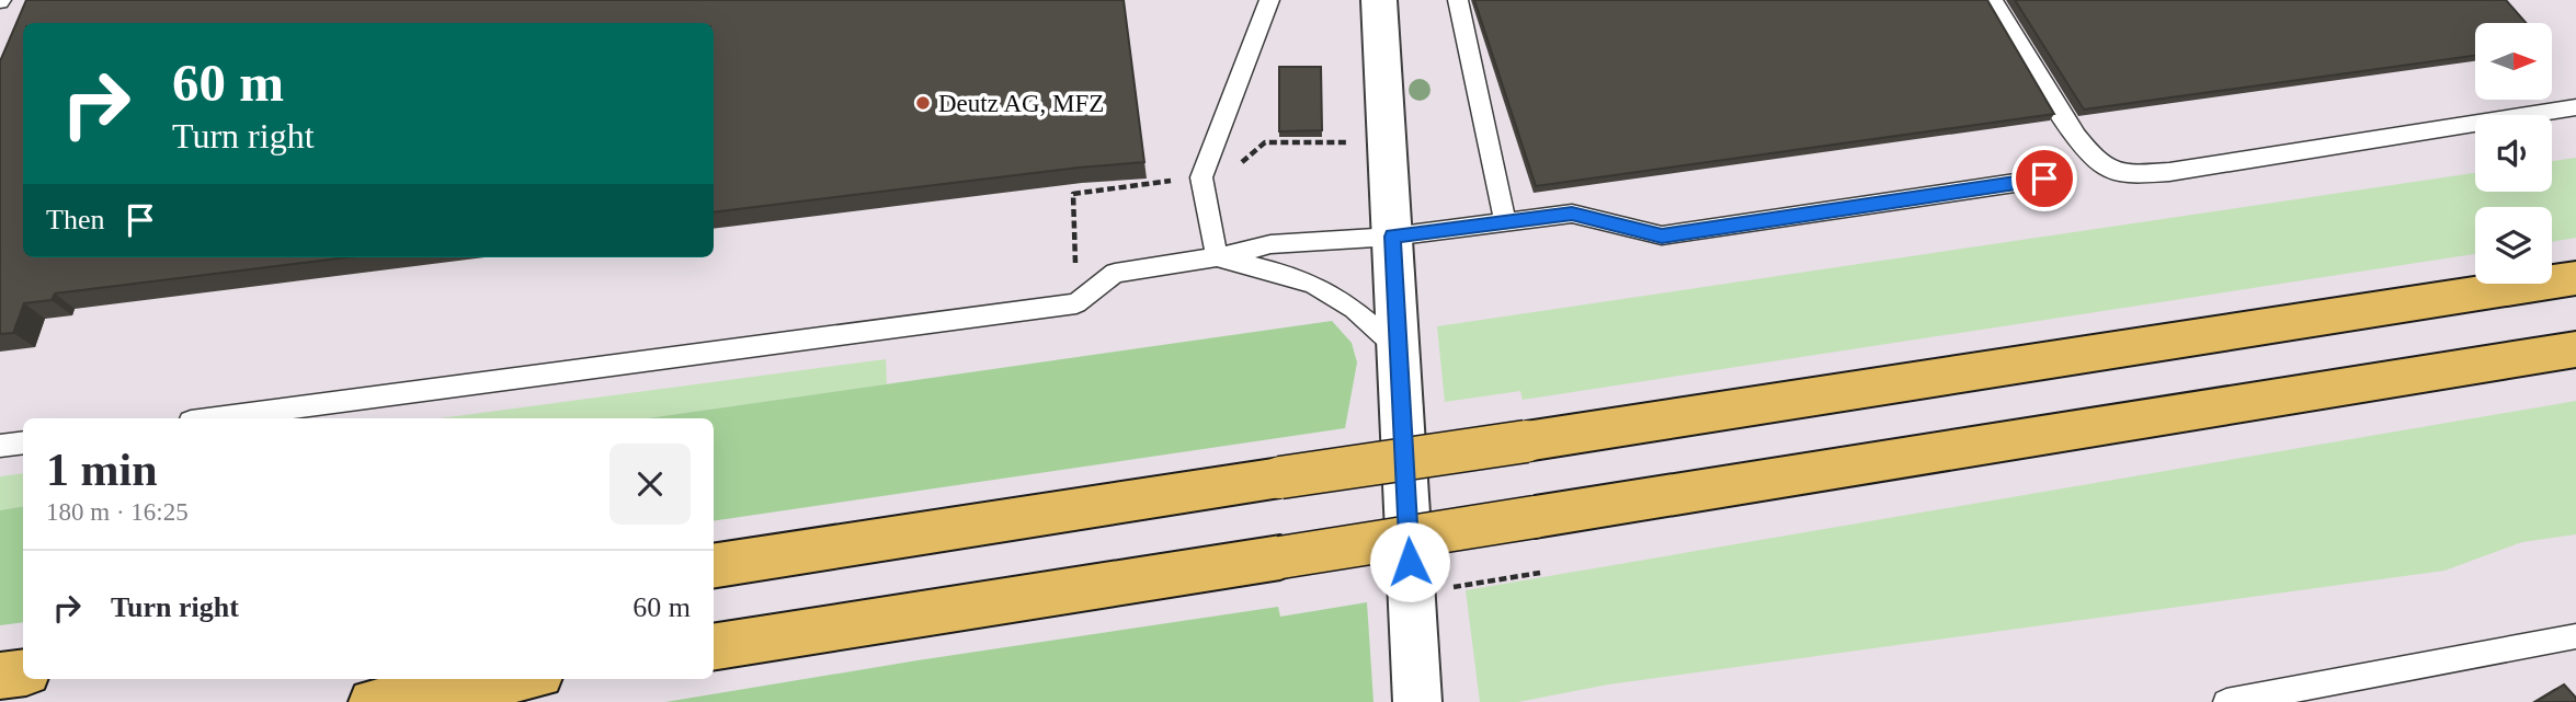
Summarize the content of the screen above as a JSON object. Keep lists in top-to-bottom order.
{
  "places": ["Deutz AG, MFZ"],
  "north": "right",
  "page": {
    "turn": ["60 m", "Turn right"],
    "then": "Then",
    "heading": ["1 min", "180 m · 16:25"],
    "list": [
      {
        "name": "Turn right",
        "value": "60 m"
      }
    ]
  }
}
